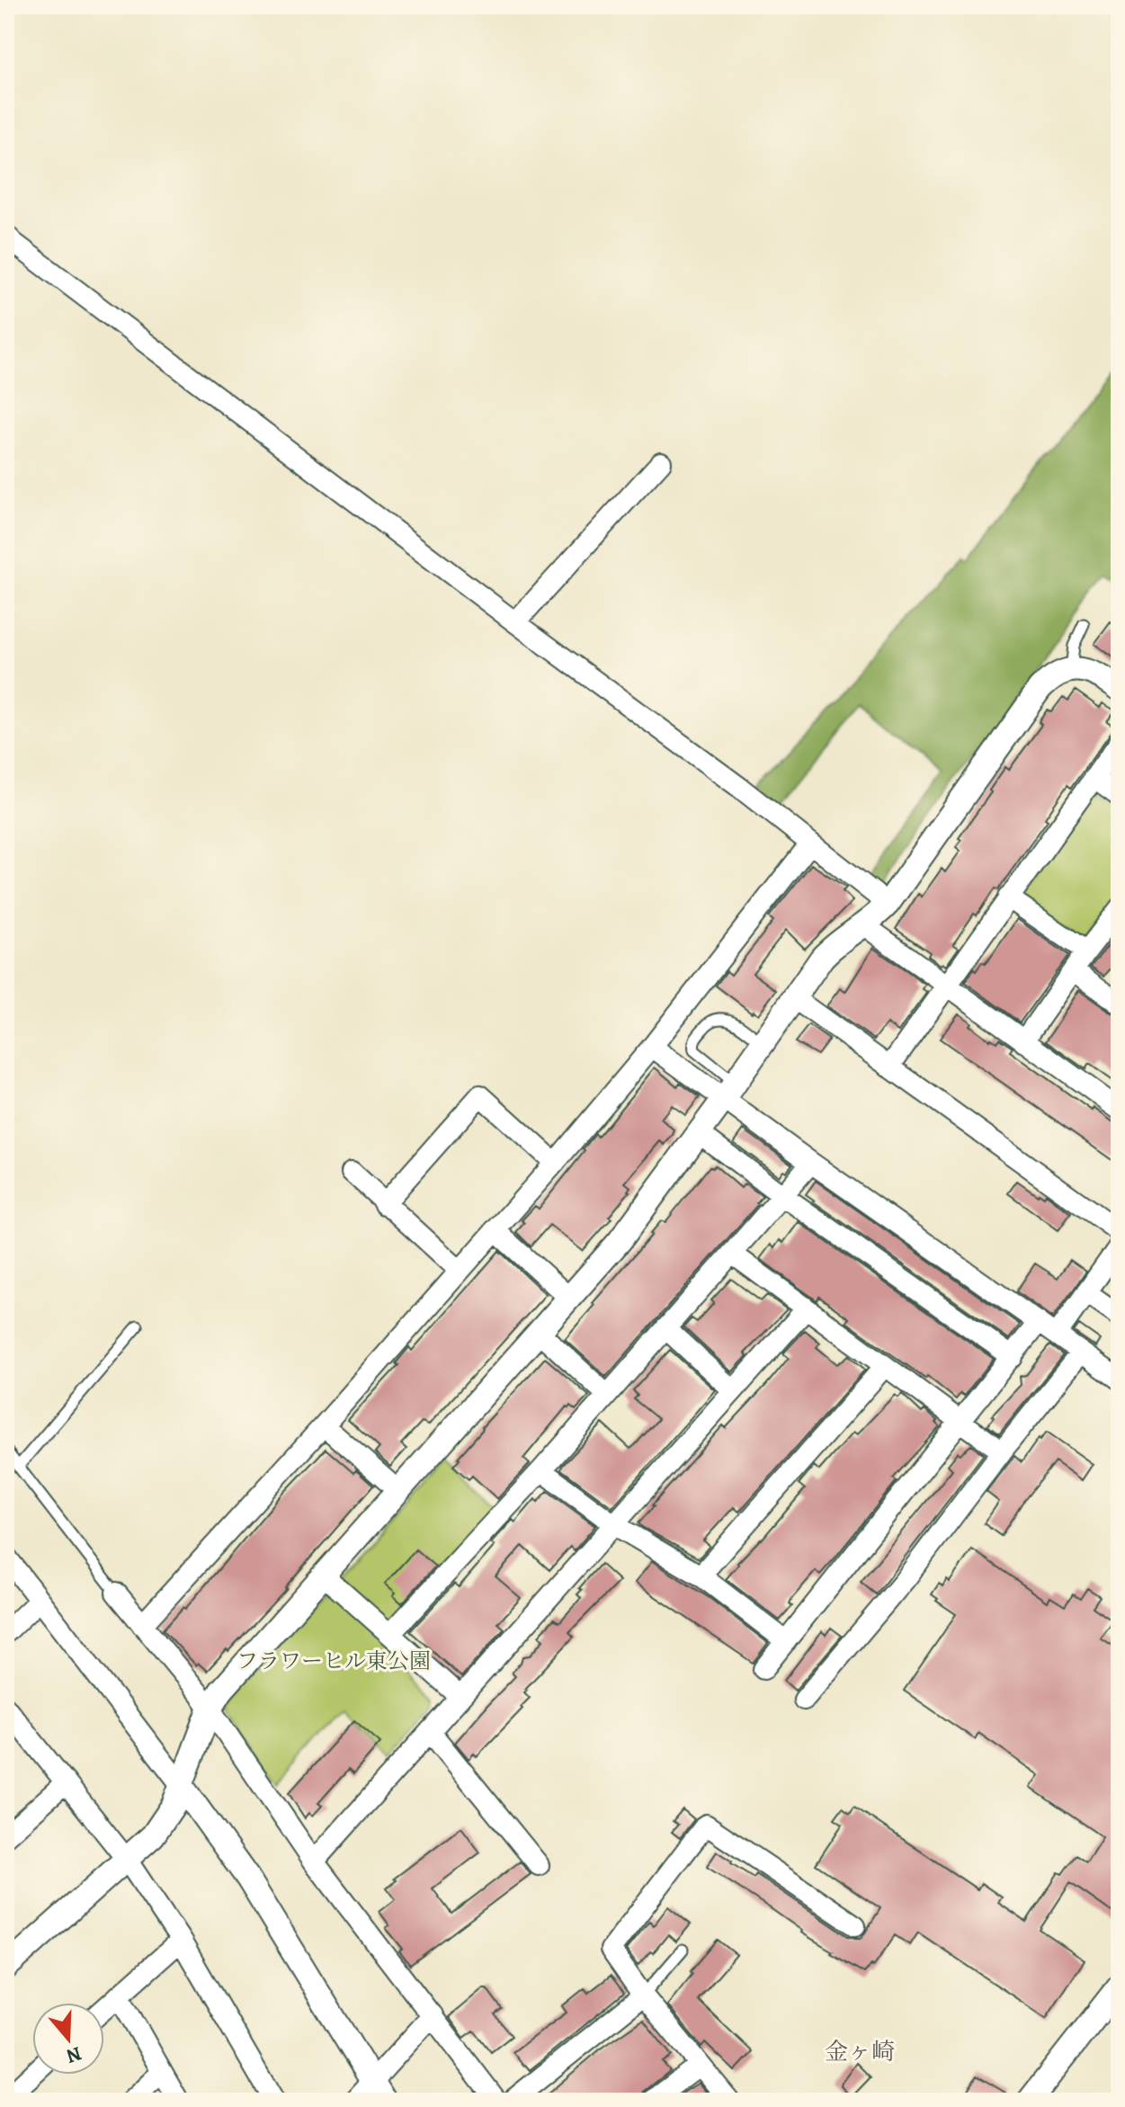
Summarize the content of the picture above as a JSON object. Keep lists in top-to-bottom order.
{
  "districts": ["金ヶ崎"],
  "parks": ["フラワーヒル東公園"],
  "north": "bottom"
}
